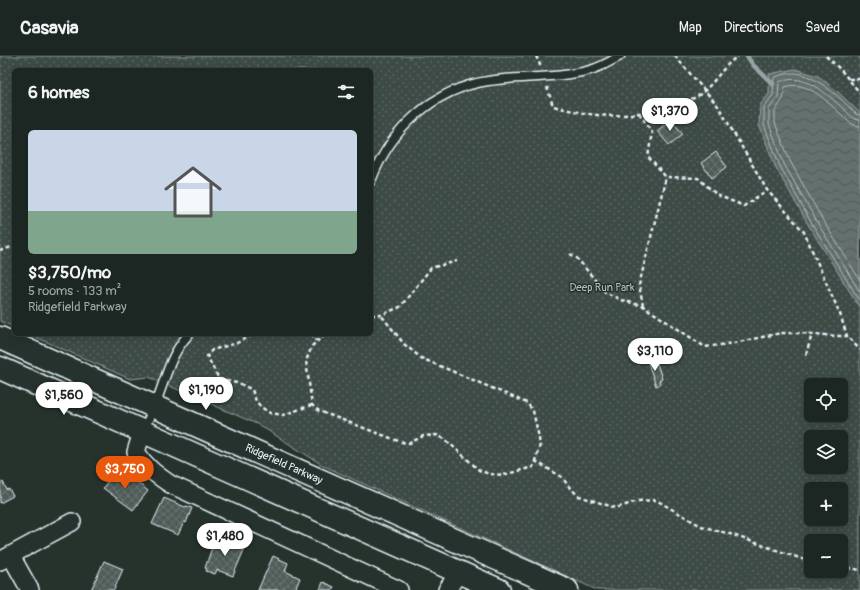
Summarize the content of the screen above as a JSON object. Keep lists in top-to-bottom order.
{
  "streets": {
    "main road": ["Ridgefield Parkway"]
  },
  "parks": ["Deep Run Park"],
  "page": {
    "header": "Casavia",
    "nav": ["Map", "Directions", "Saved"],
    "heading": "6 homes",
    "price": [
      "$1,370",
      "$3,110",
      "$1,190",
      "$1,560",
      "$3,750",
      "$1,480"
    ],
    "list": [
      {
        "name": "$3,750/mo",
        "note": "5 rooms · 133 m² · Ridgefield Parkway"
      }
    ],
    "map_buttons": ["+", "−"]
  }
}
